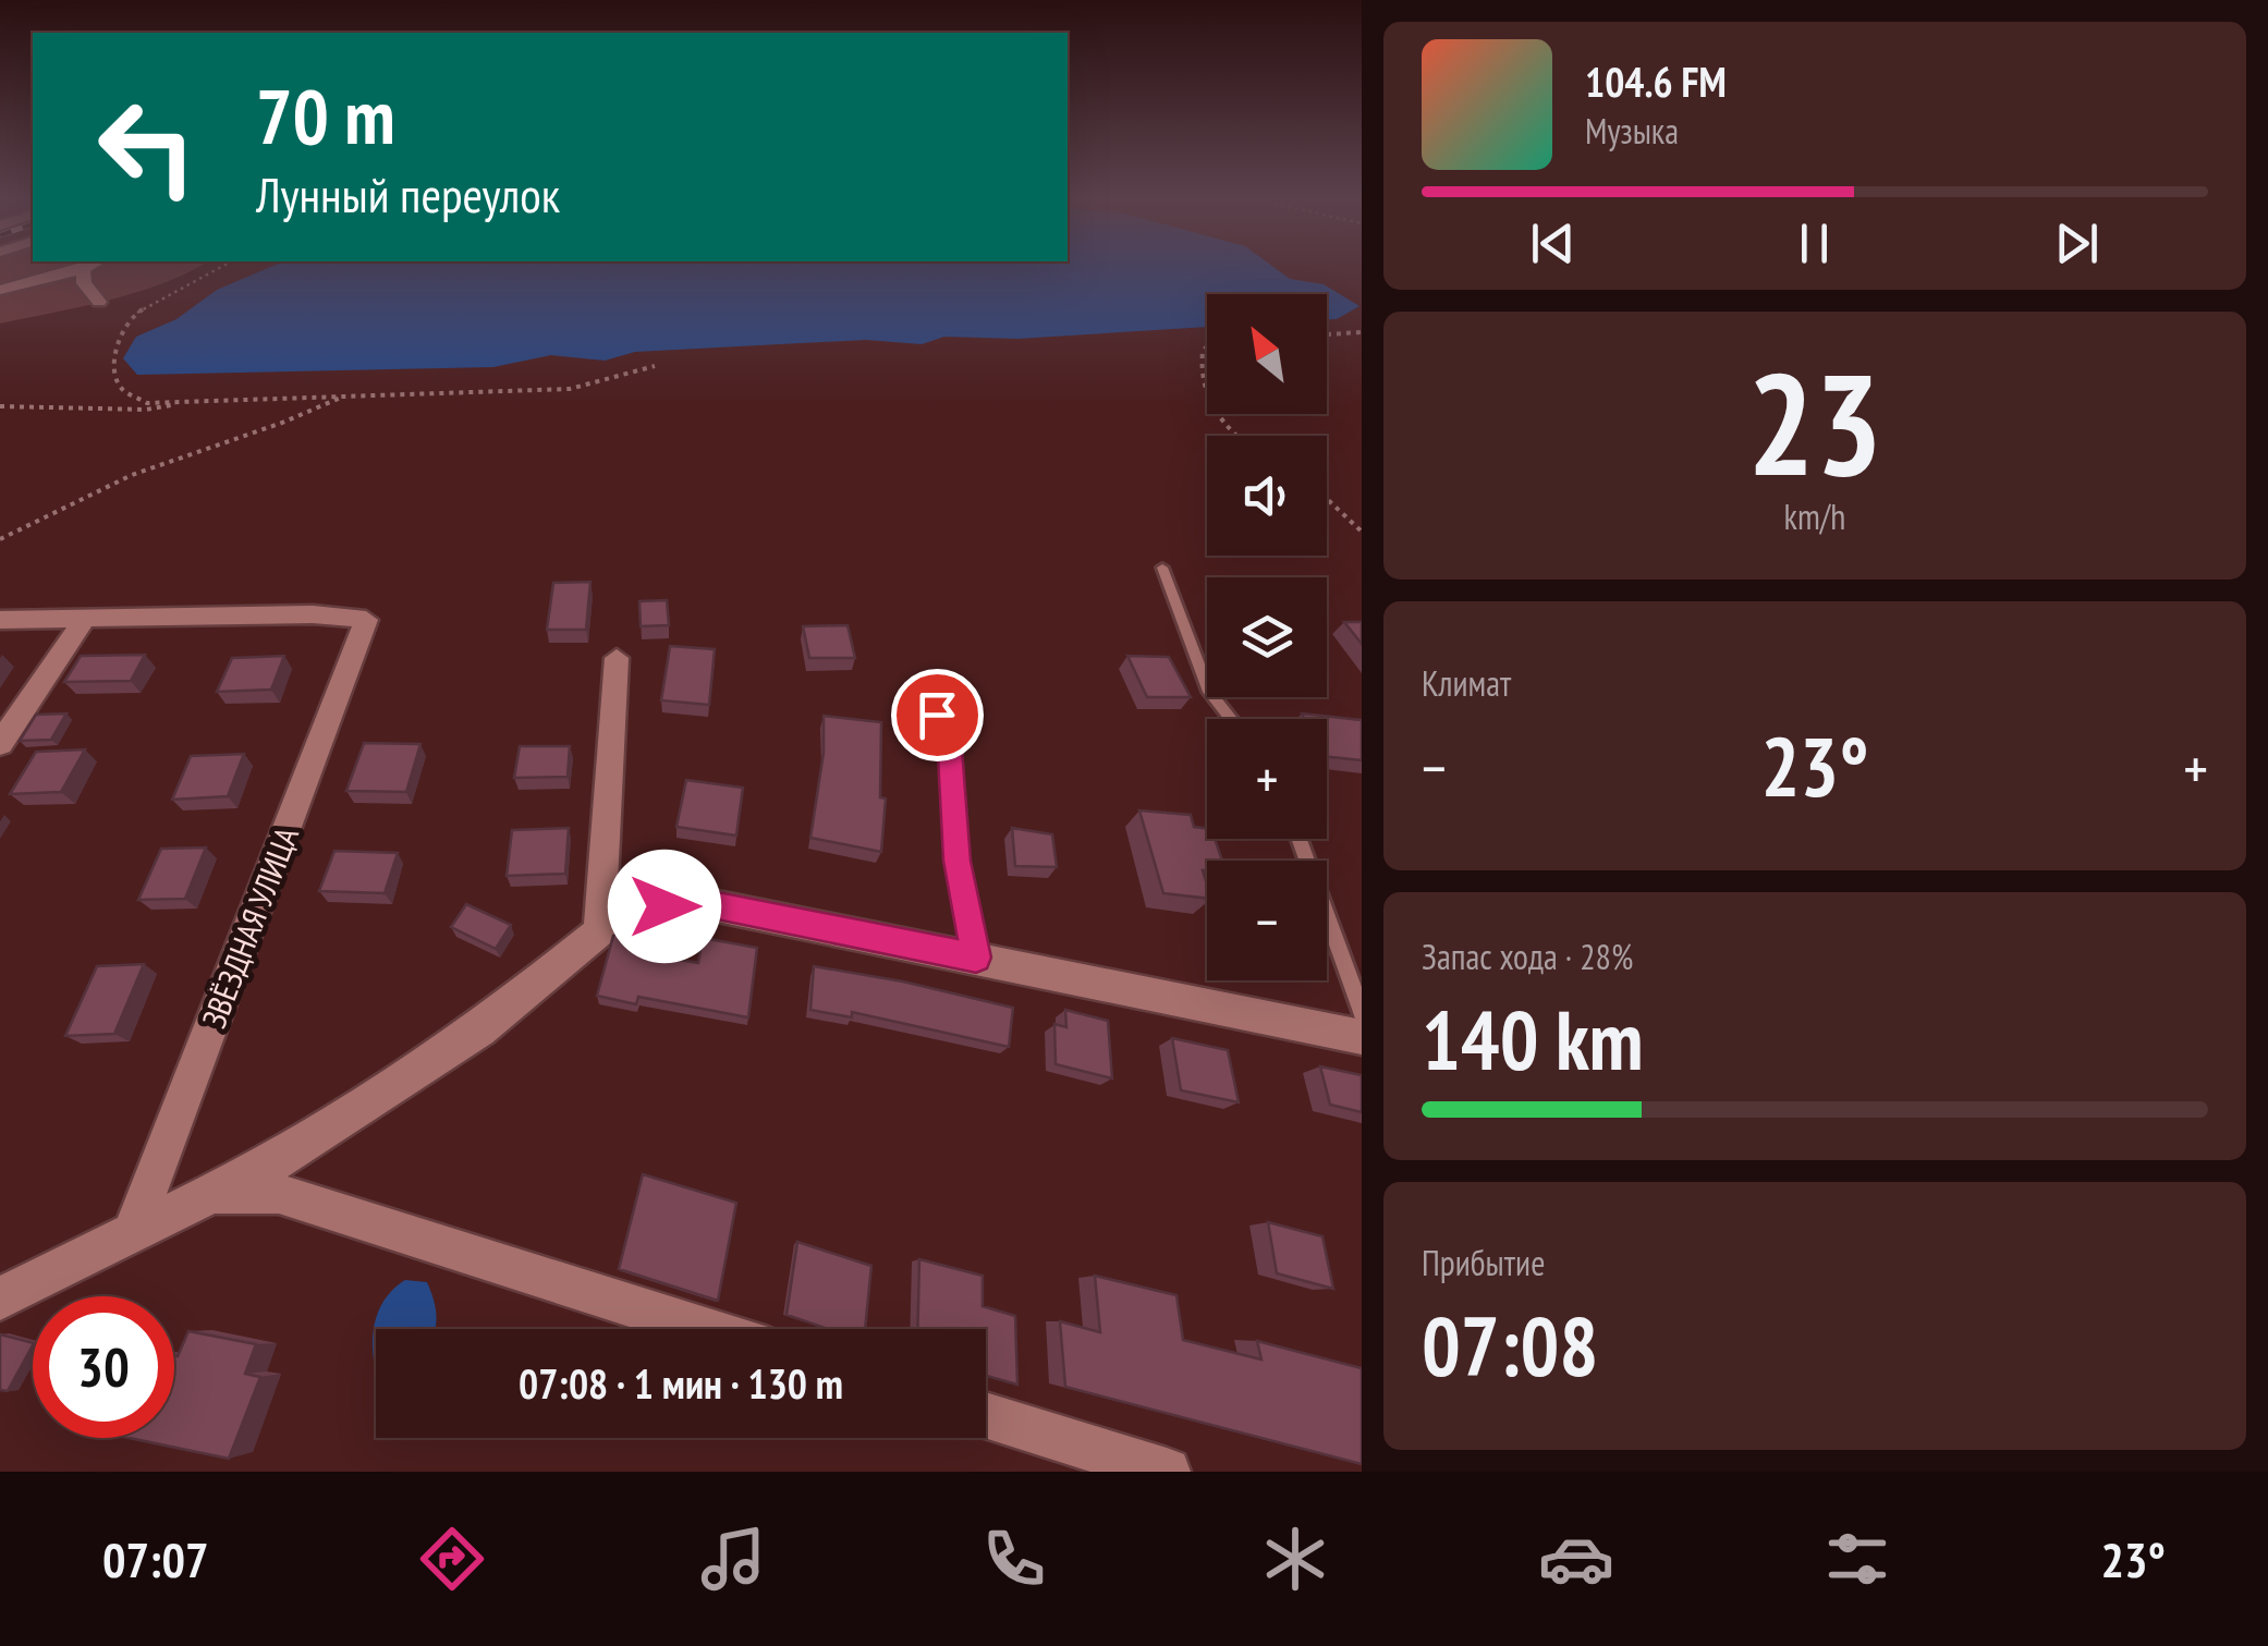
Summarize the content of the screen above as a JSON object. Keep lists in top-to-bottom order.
{
  "streets": {
    "street": ["ЗВЁЗДНАЯ УЛИЦА"]
  },
  "north": "top left",
  "page": {
    "turn": ["70 m", "Лунный переулок"],
    "song": ["104.6 FM", "Музыка"],
    "map_buttons": ["+", "−"],
    "tile": [
      ["23", "km/h"],
      "Климат",
      ["Запас хода · 28%", "140 km"],
      ["Прибытие", "07:08"]
    ],
    "heat": ["−", "23°", "+"],
    "limit": "30",
    "trip": "07:08 · 1 мин · 130 m",
    "tabs": ["07:07", "23°"]
  }
}
